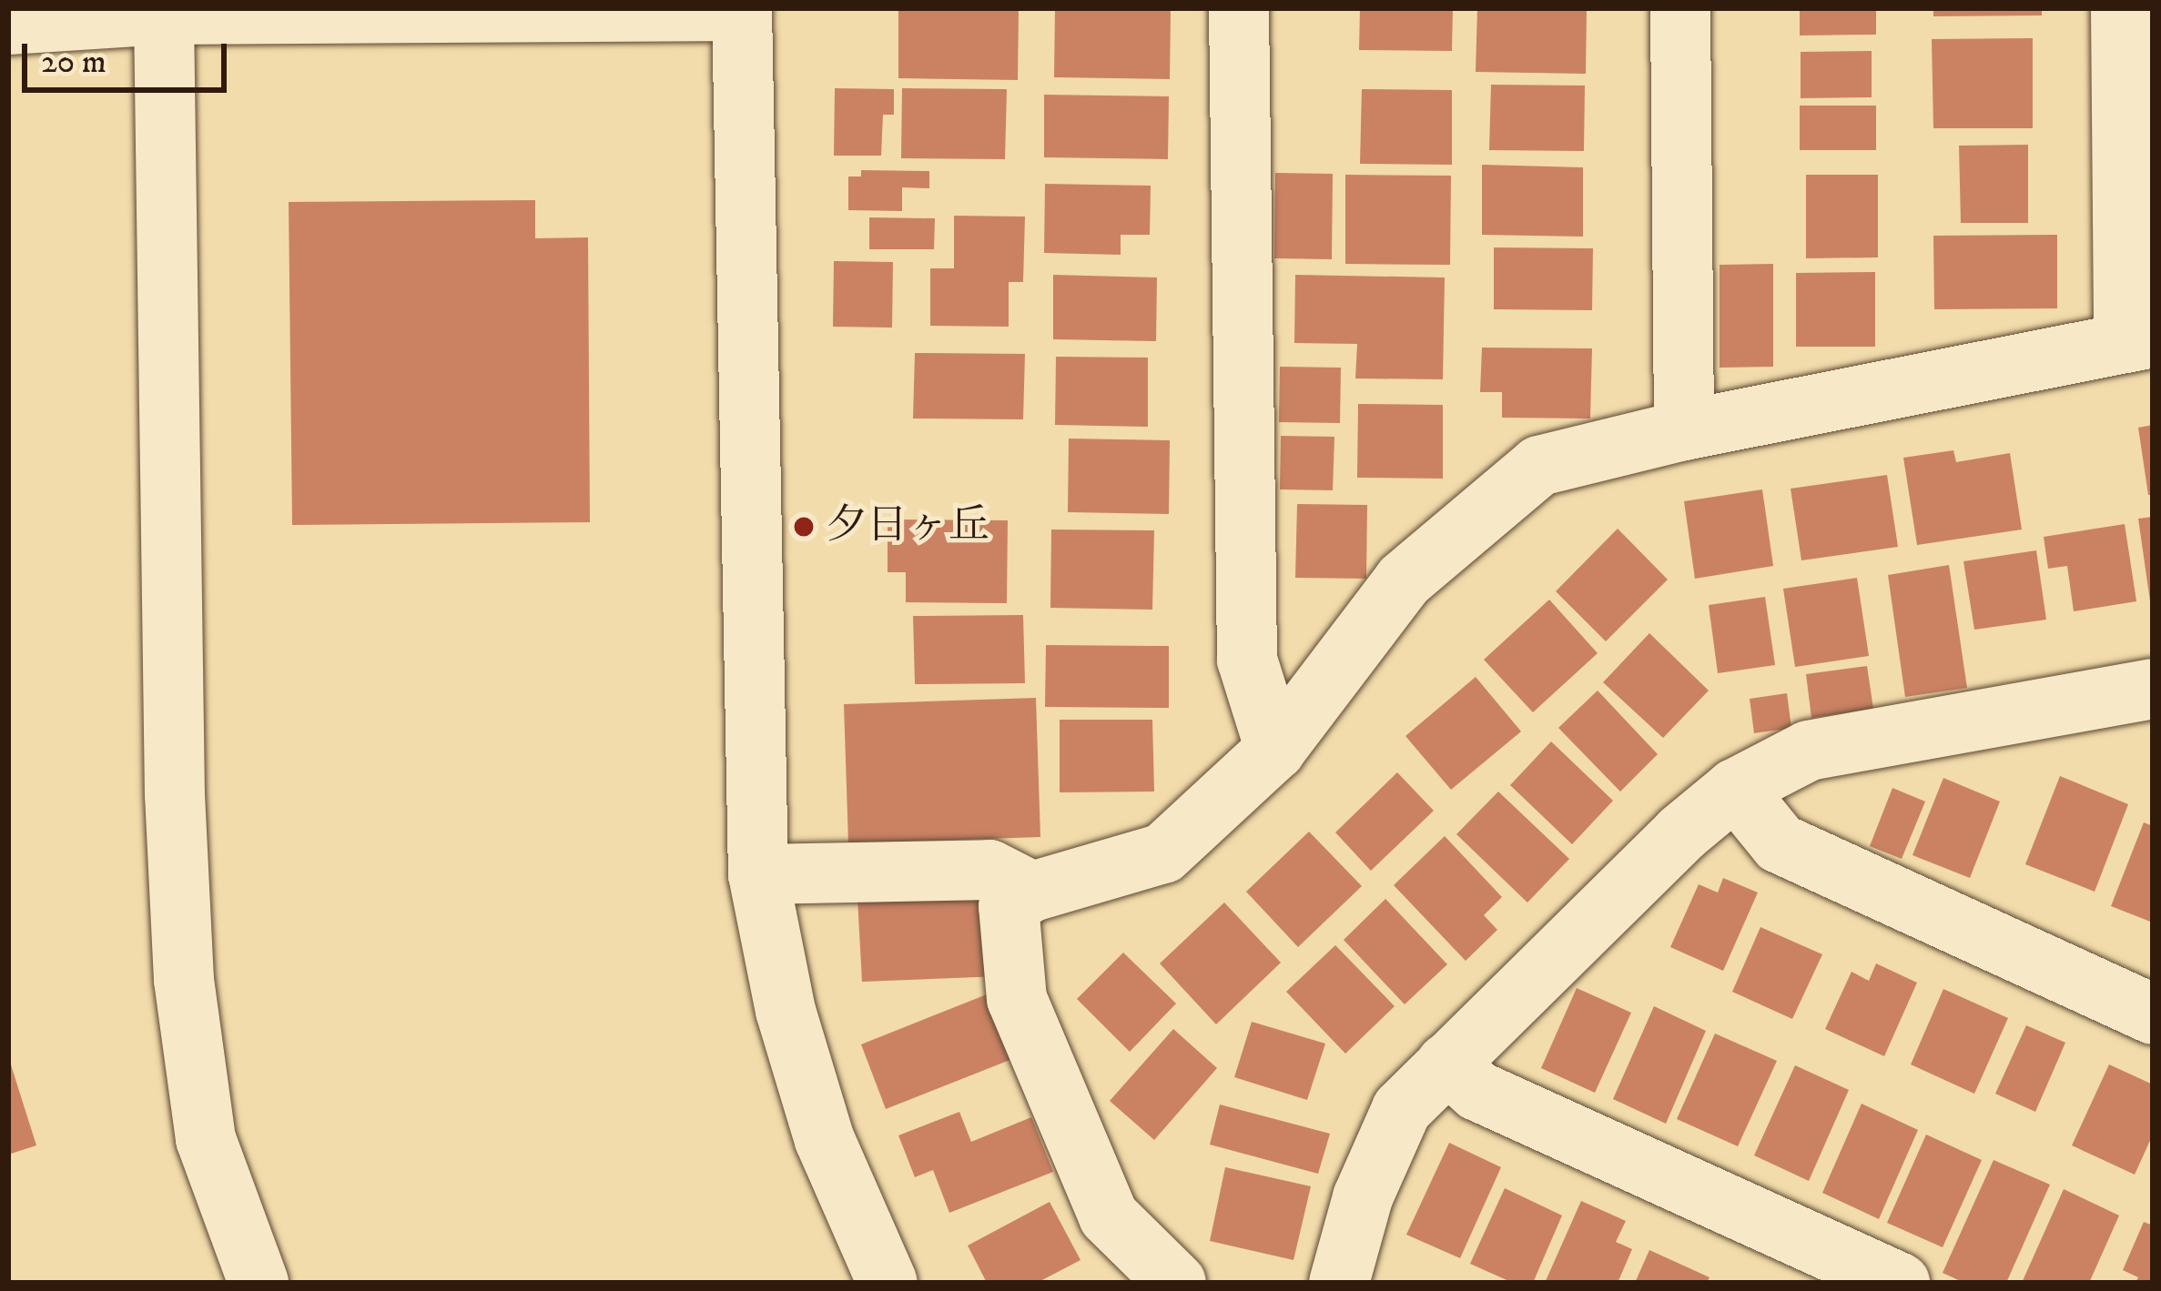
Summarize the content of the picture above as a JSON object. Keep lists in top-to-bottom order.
{
  "places": ["夕日ヶ丘"],
  "scale_bar": "20 m"
}
